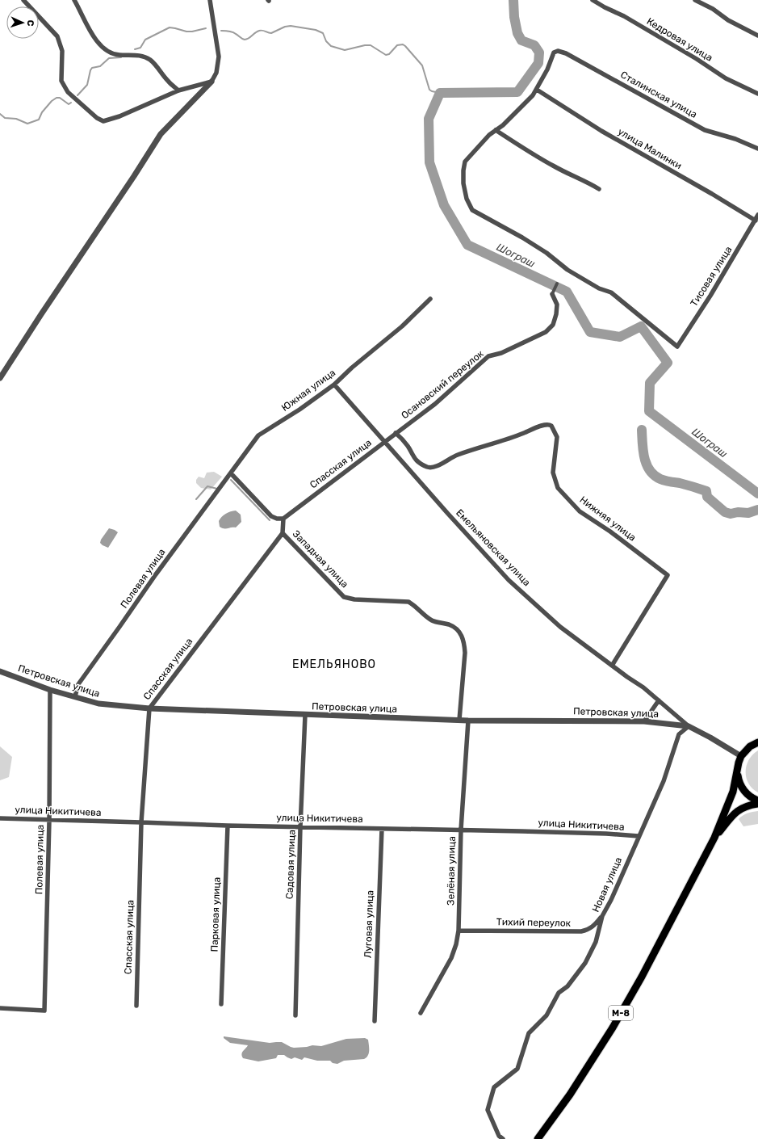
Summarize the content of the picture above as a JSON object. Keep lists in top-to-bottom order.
{
  "streets": {
    "main road": ["М-8"],
    "street": [
      "Кедровая улица",
      "Сталинская улица",
      "улица Малинки",
      "Тисовая улица",
      "Осановский переулок",
      "Южная улица",
      "Спасская улица",
      "Нижняя улица",
      "Емельяновская улица",
      "Западная улица",
      "Полевая улица",
      "Петровская улица",
      "улица Никитичева",
      "Садовая улица",
      "Зелёная улица",
      "Новая улица",
      "Парковая улица",
      "Тихий переулок",
      "Луговая улица"
    ]
  },
  "crossings": [
    ["Сталинская улица", "улица Малинки"],
    ["улица Малинки", "Тисовая улица"],
    ["Осановский переулок", "Спасская улица"],
    ["Осановский переулок", "Нижняя улица"],
    ["Осановский переулок", "Емельяновская улица"],
    ["Южная улица", "Емельяновская улица"],
    ["Южная улица", "Полевая улица"],
    ["Спасская улица", "Емельяновская улица"],
    ["Спасская улица", "Западная улица"],
    ["Спасская улица", "Петровская улица"],
    ["Спасская улица", "улица Никитичева"],
    ["Нижняя улица", "Емельяновская улица"],
    ["Емельяновская улица", "Петровская улица"],
    ["Емельяновская улица", "Новая улица"],
    ["Западная улица", "Петровская улица"],
    ["Полевая улица", "Петровская улица"],
    ["Полевая улица", "улица Никитичева"],
    ["Петровская улица", "Садовая улица"],
    ["Петровская улица", "Зелёная улица"],
    ["Петровская улица", "Новая улица"],
    ["Петровская улица", "М-8"],
    ["улица Никитичева", "Садовая улица"],
    ["улица Никитичева", "Зелёная улица"],
    ["улица Никитичева", "Новая улица"],
    ["улица Никитичева", "Парковая улица"],
    ["улица Никитичева", "Луговая улица"],
    ["Зелёная улица", "Тихий переулок"],
    ["Новая улица", "Тихий переулок"]
  ],
  "districts": ["ЕМЕЛЬЯНОВО"],
  "water": ["Шограш"],
  "north": "right"
}
